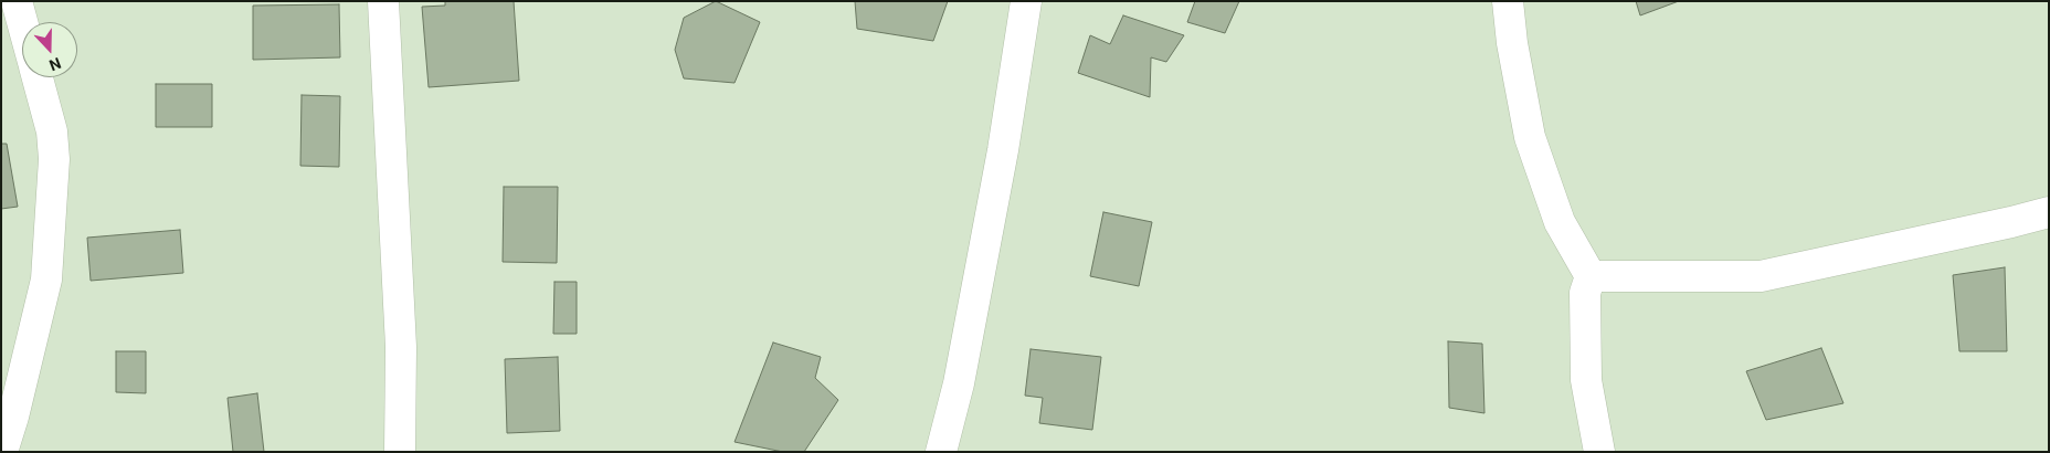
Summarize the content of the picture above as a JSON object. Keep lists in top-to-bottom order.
{
  "north": "bottom"
}
